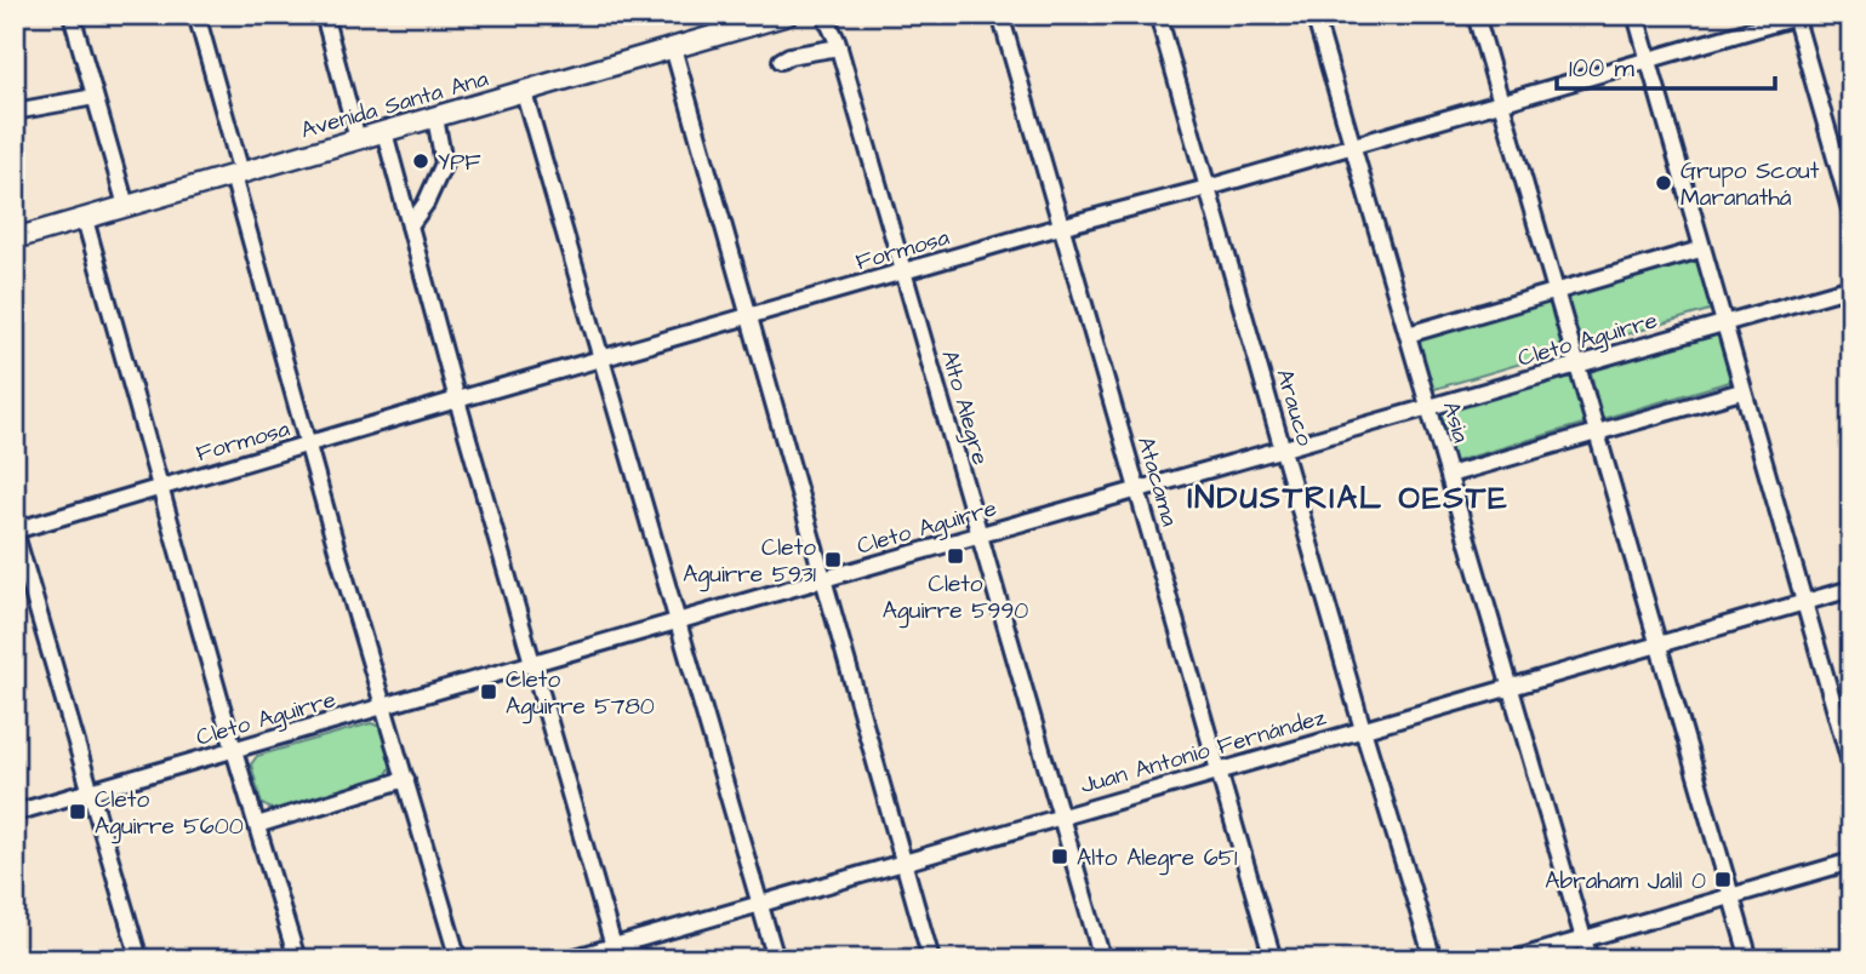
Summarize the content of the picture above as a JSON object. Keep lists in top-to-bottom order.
{
  "streets": {
    "main road": ["Avenida Santa Ana"],
    "street": [
      "Formosa",
      "Cleto Aguirre",
      "Alto Alegre",
      "Arauco",
      "Asia",
      "Atacama",
      "Juan Antonio Fernández"
    ]
  },
  "crossings": [
    ["Formosa", "Alto Alegre"],
    ["Formosa", "Arauco"],
    ["Formosa", "Asia"],
    ["Formosa", "Atacama"],
    ["Cleto Aguirre", "Alto Alegre"],
    ["Cleto Aguirre", "Arauco"],
    ["Cleto Aguirre", "Asia"],
    ["Cleto Aguirre", "Atacama"],
    ["Alto Alegre", "Juan Antonio Fernández"],
    ["Arauco", "Juan Antonio Fernández"],
    ["Asia", "Juan Antonio Fernández"],
    ["Atacama", "Juan Antonio Fernández"]
  ],
  "districts": ["INDUSTRIAL OESTE"],
  "places": {
    "other": ["YPF", "Grupo Scout Maranathá"],
    "transit": [
      "Cleto Aguirre 5990",
      "Cleto Aguirre 5931",
      "Cleto Aguirre 5780",
      "Cleto Aguirre 5600",
      "Alto Alegre 651",
      "Abraham Jalil 0"
    ]
  },
  "scale_bar": "100 m"
}
